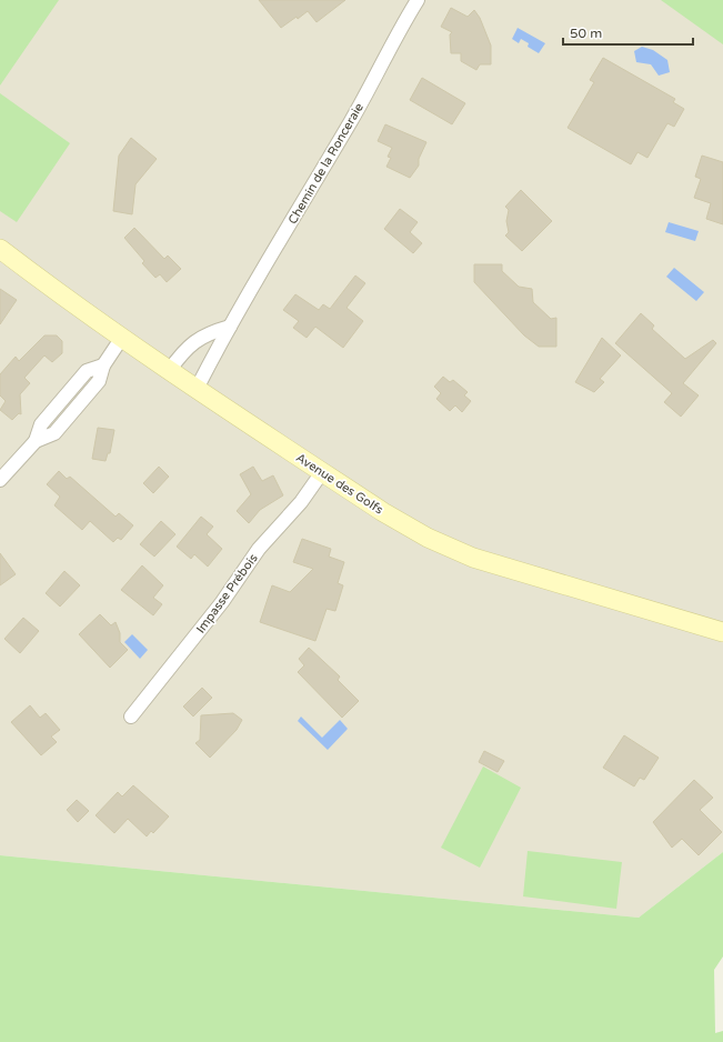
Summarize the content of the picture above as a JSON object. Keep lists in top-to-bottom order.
{
  "streets": {
    "main road": ["Avenue des Golfs"],
    "street": ["Chemin de la Ronceraie", "Impasse Prébois"]
  },
  "crossings": [
    ["Chemin de la Ronceraie", "Avenue des Golfs"],
    ["Avenue des Golfs", "Impasse Prébois"]
  ],
  "scale_bar": "50 m"
}
